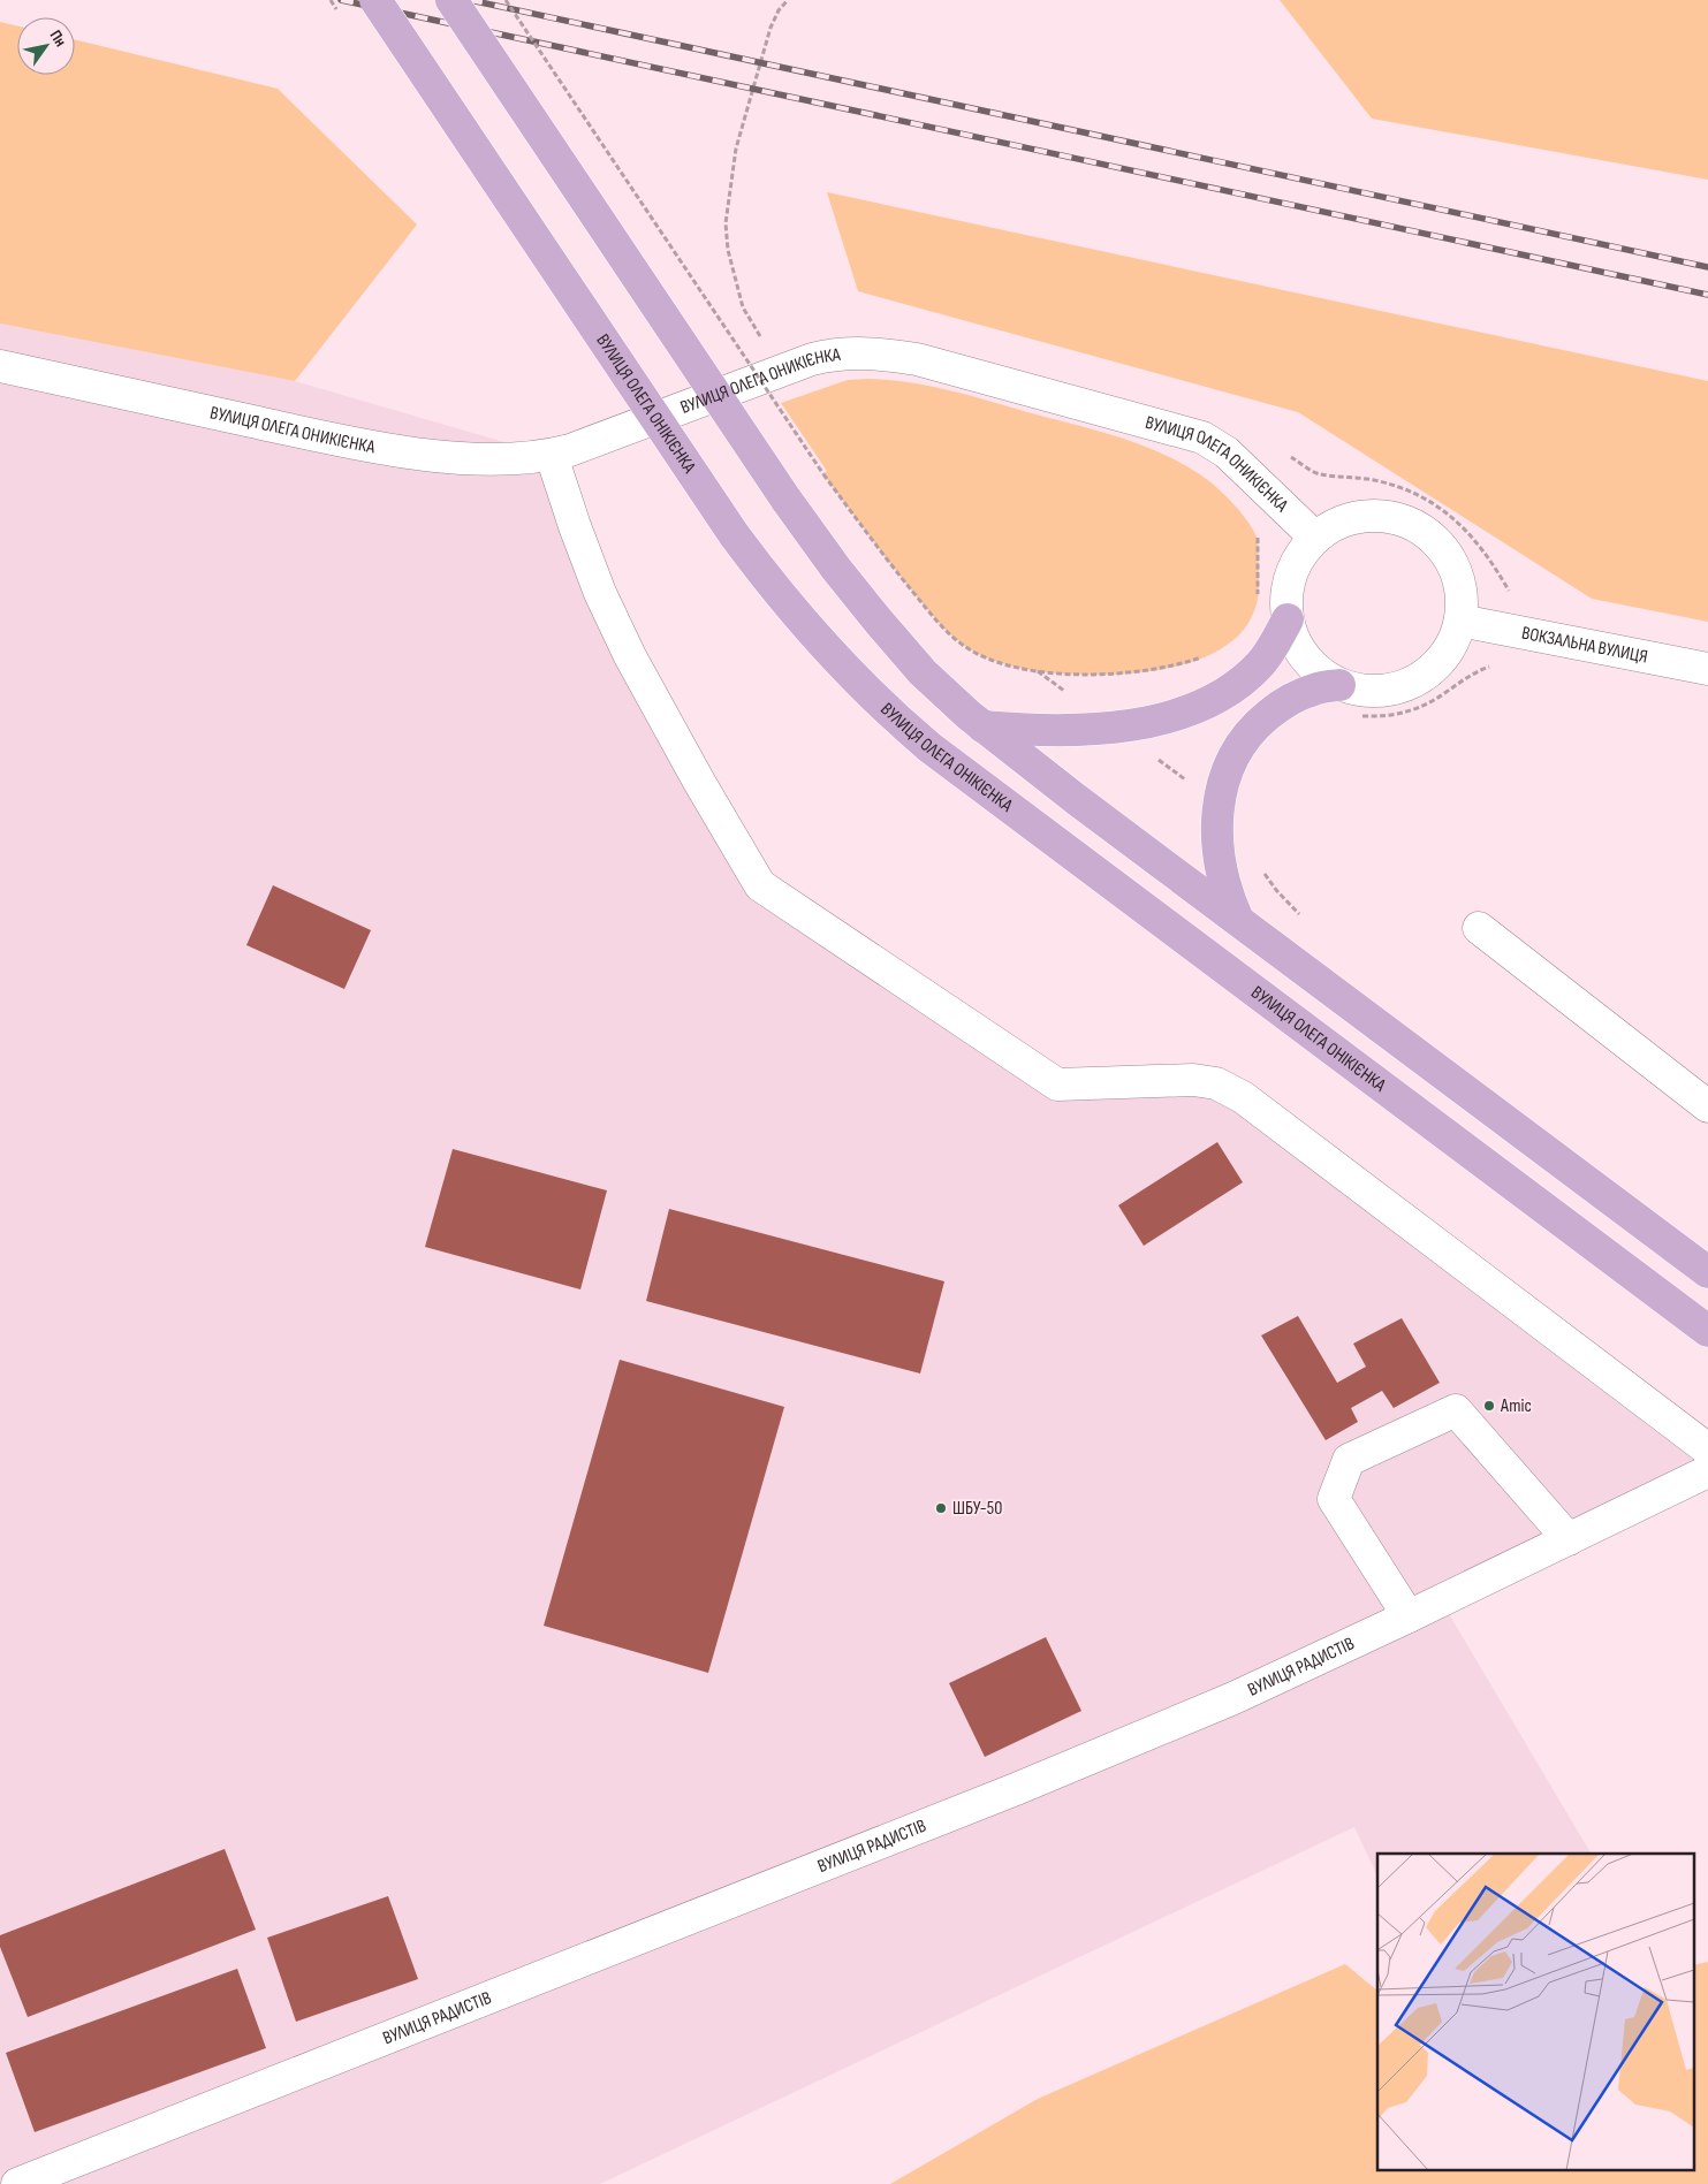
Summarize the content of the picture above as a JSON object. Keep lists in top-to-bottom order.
{
  "streets": {
    "main road": ["ВУЛИЦЯ ОЛЕГА ОНІКІЄНКА"],
    "street": ["ВУЛИЦЯ ОЛЕГА ОНИКІЄНКА", "ВОКЗАЛЬНА ВУЛИЦЯ", "ВУЛИЦЯ РАДИСТІВ"]
  },
  "crossings": [
    ["ВУЛИЦЯ ОЛЕГА ОНИКІЄНКА", "ВОКЗАЛЬНА ВУЛИЦЯ"]
  ],
  "places": ["Amic", "ШБУ-50"],
  "north": "top right"
}
